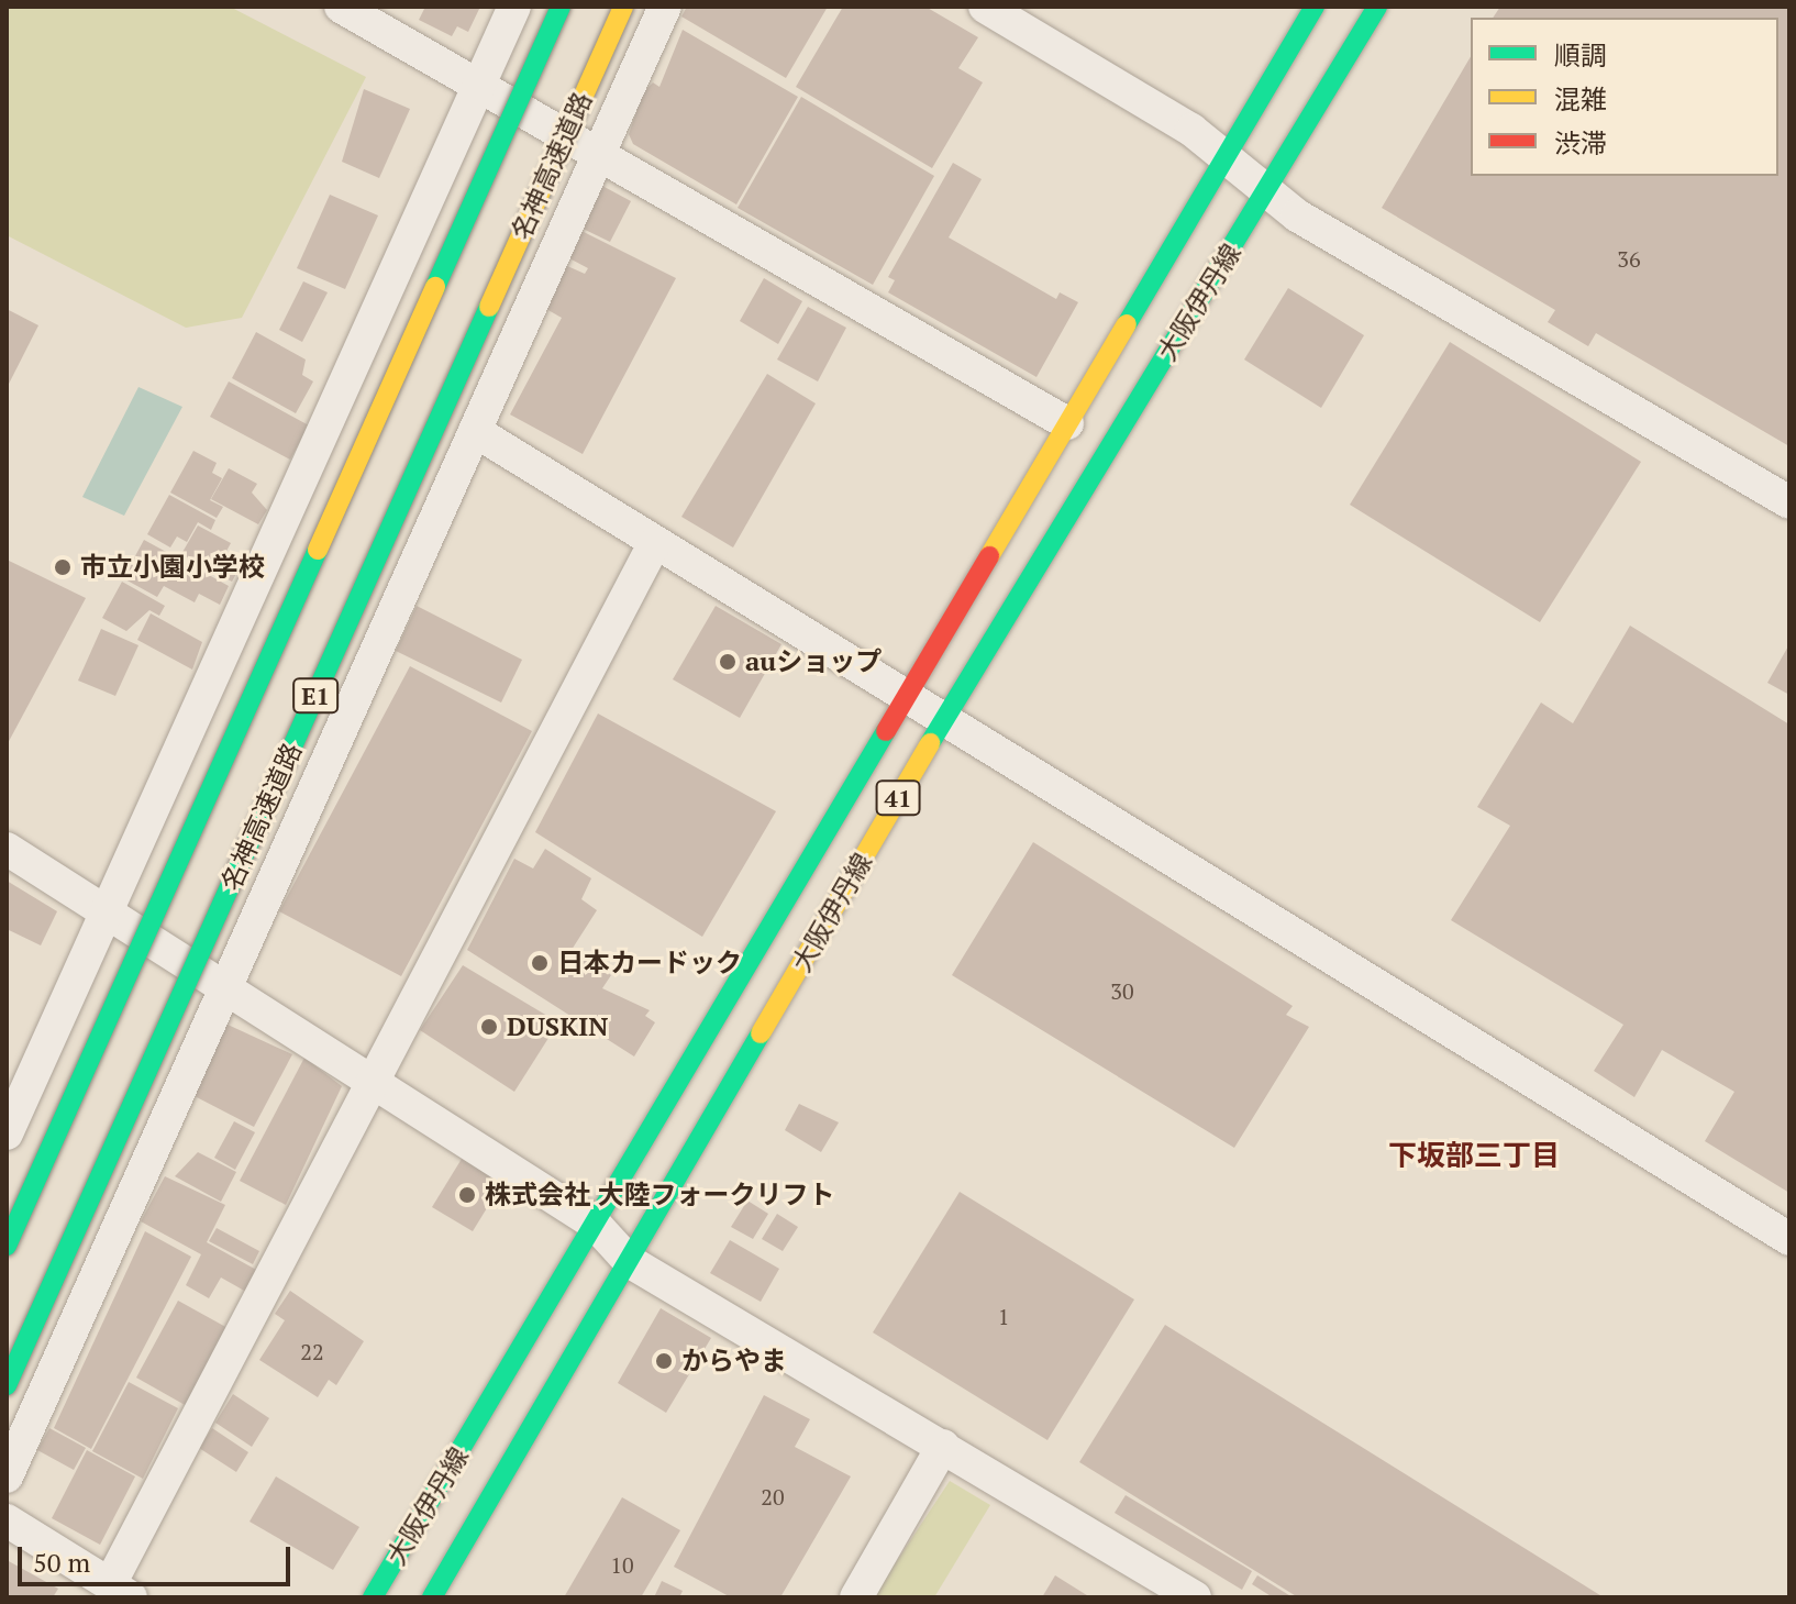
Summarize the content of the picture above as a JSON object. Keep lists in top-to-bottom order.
{
  "streets": {
    "main road": [
      "名神高速道路",
      "大阪伊丹線",
      "E1",
      "41"
    ]
  },
  "districts": ["下坂部三丁目"],
  "places": [
    "市立小園小学校",
    "auショップ",
    "日本カードック",
    "DUSKIN",
    "株式会社 大陸フォークリフト",
    "からやま"
  ],
  "house_numbers": [
    "36",
    "30",
    "1",
    "22",
    "20",
    "10"
  ],
  "legend": ["順調", "混雑", "渋滞"],
  "scale_bar": "50 m"
}
